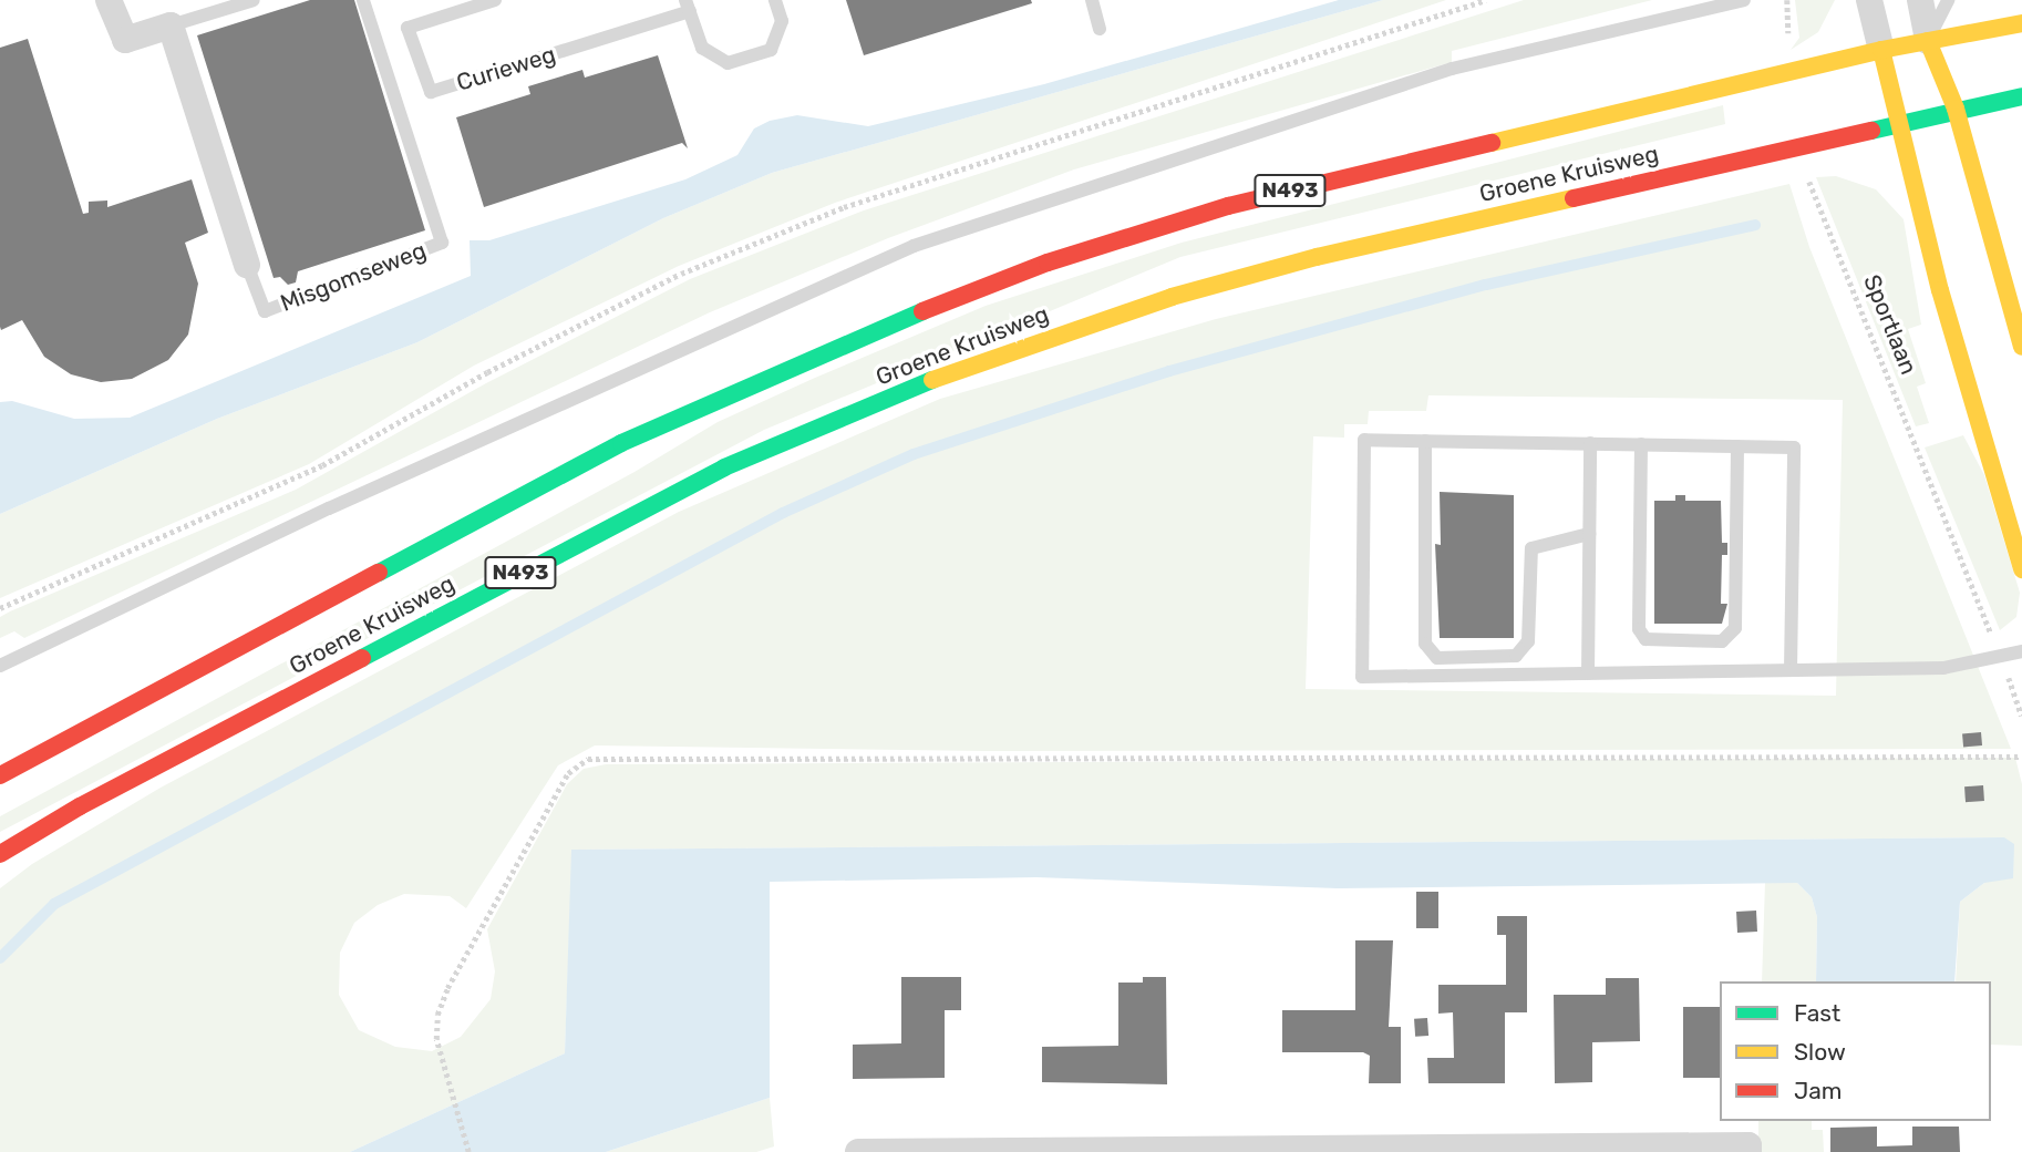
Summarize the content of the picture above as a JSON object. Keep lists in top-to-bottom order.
{
  "streets": {
    "main road": ["Groene Kruisweg", "N493"],
    "street": ["Misgomseweg"],
    "lane": ["Curieweg"],
    "path": ["Sportlaan"]
  },
  "crossings": [
    ["Groene Kruisweg", "Sportlaan"]
  ],
  "legend": ["Fast", "Slow", "Jam"]
}
